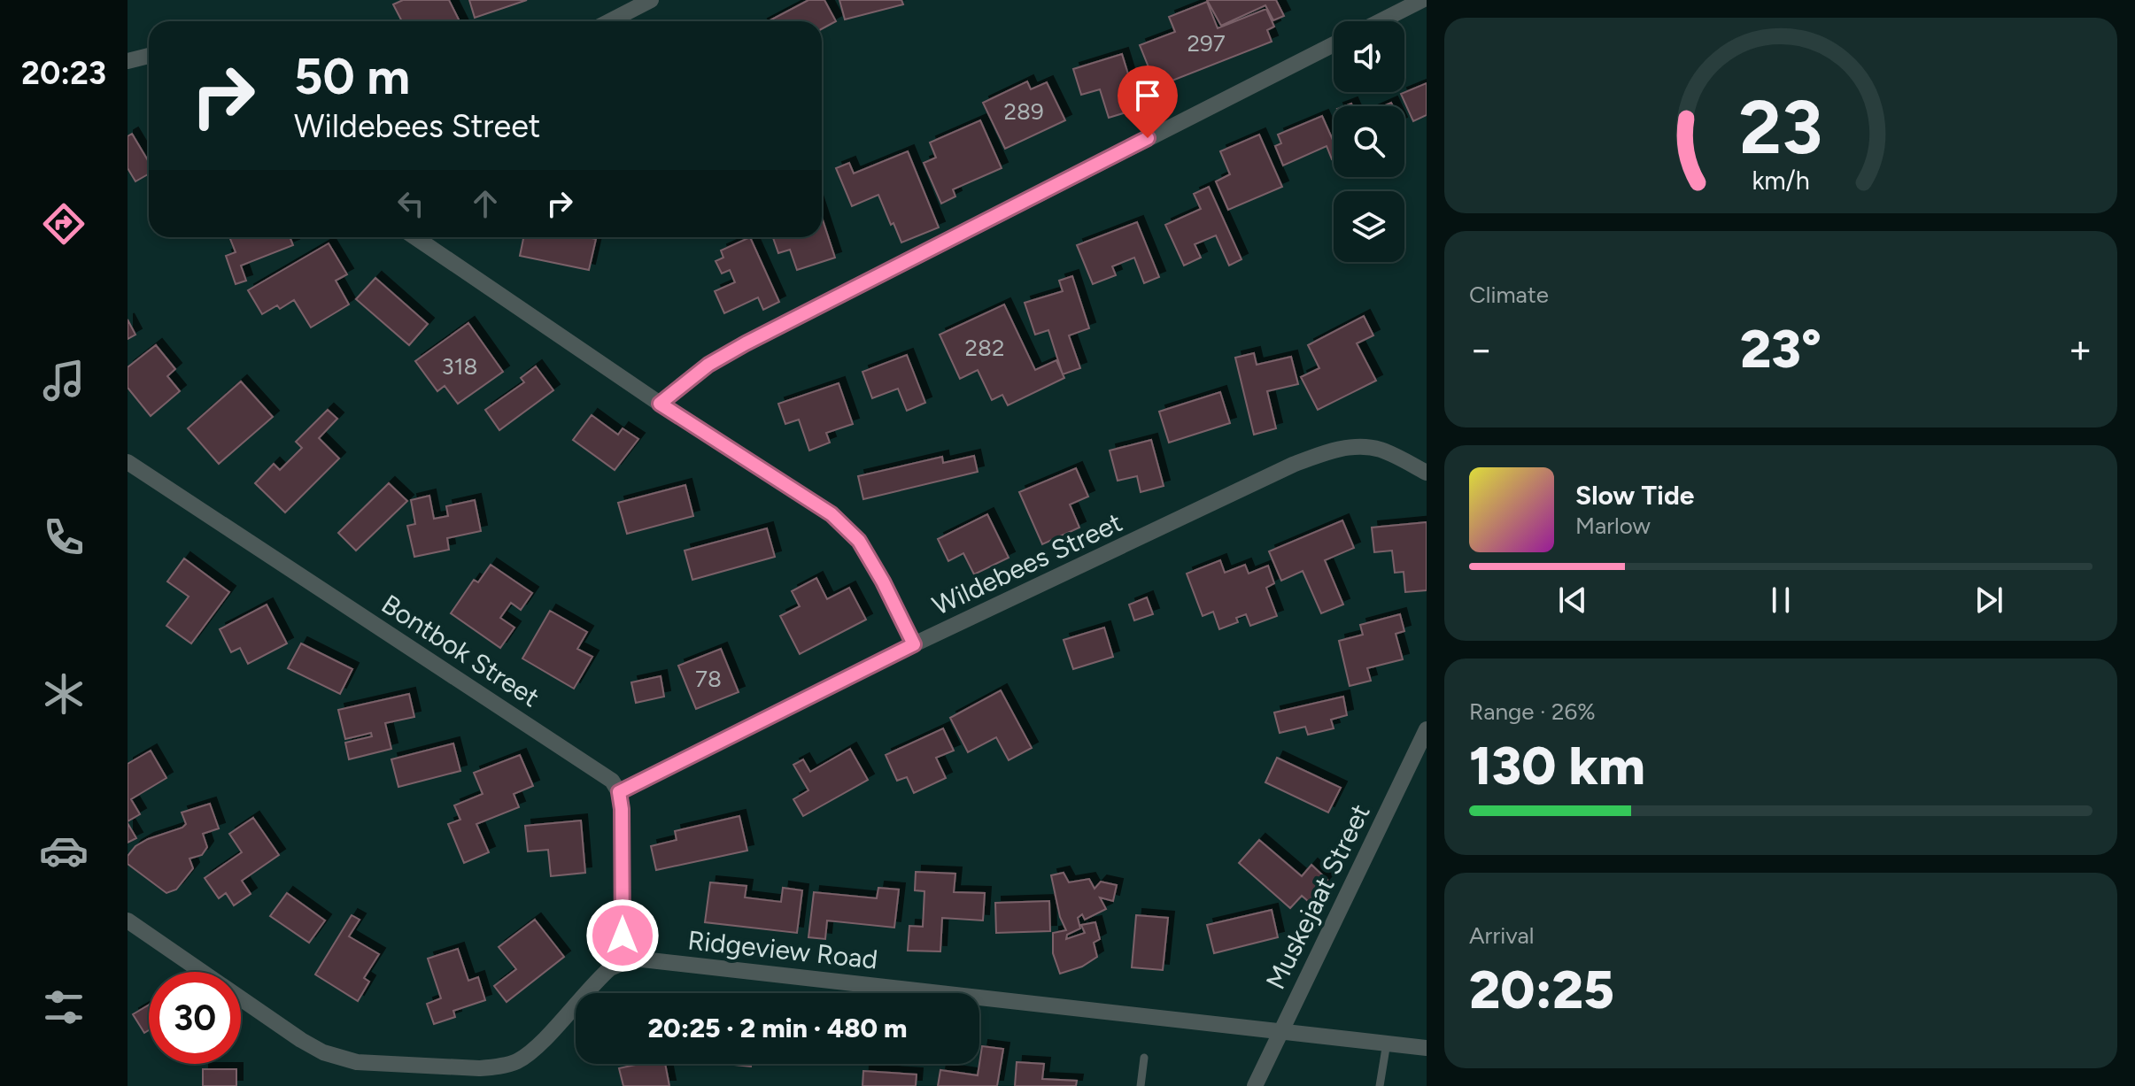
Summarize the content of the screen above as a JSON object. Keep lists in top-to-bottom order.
{
  "streets": {
    "street": [
      "Wildebees Street",
      "Bontbok Street",
      "Muskejaat Street",
      "Ridgeview Road"
    ]
  },
  "crossings": [
    ["Wildebees Street", "Bontbok Street"],
    ["Muskejaat Street", "Ridgeview Road"]
  ],
  "house_numbers": [
    "297",
    "289",
    "282",
    "318",
    "78"
  ],
  "page": {
    "tabs": "20:23",
    "turn": ["50 m", "Wildebees Street"],
    "tile": [
      "Climate",
      ["Range · 26%", "130 km"],
      ["Arrival", "20:25"]
    ],
    "heat": ["−", "23°", "+"],
    "song": ["Slow Tide", "Marlow"],
    "limit": "30",
    "trip": "20:25 · 2 min · 480 m",
    "gauge": ["23", "km/h"]
  }
}
